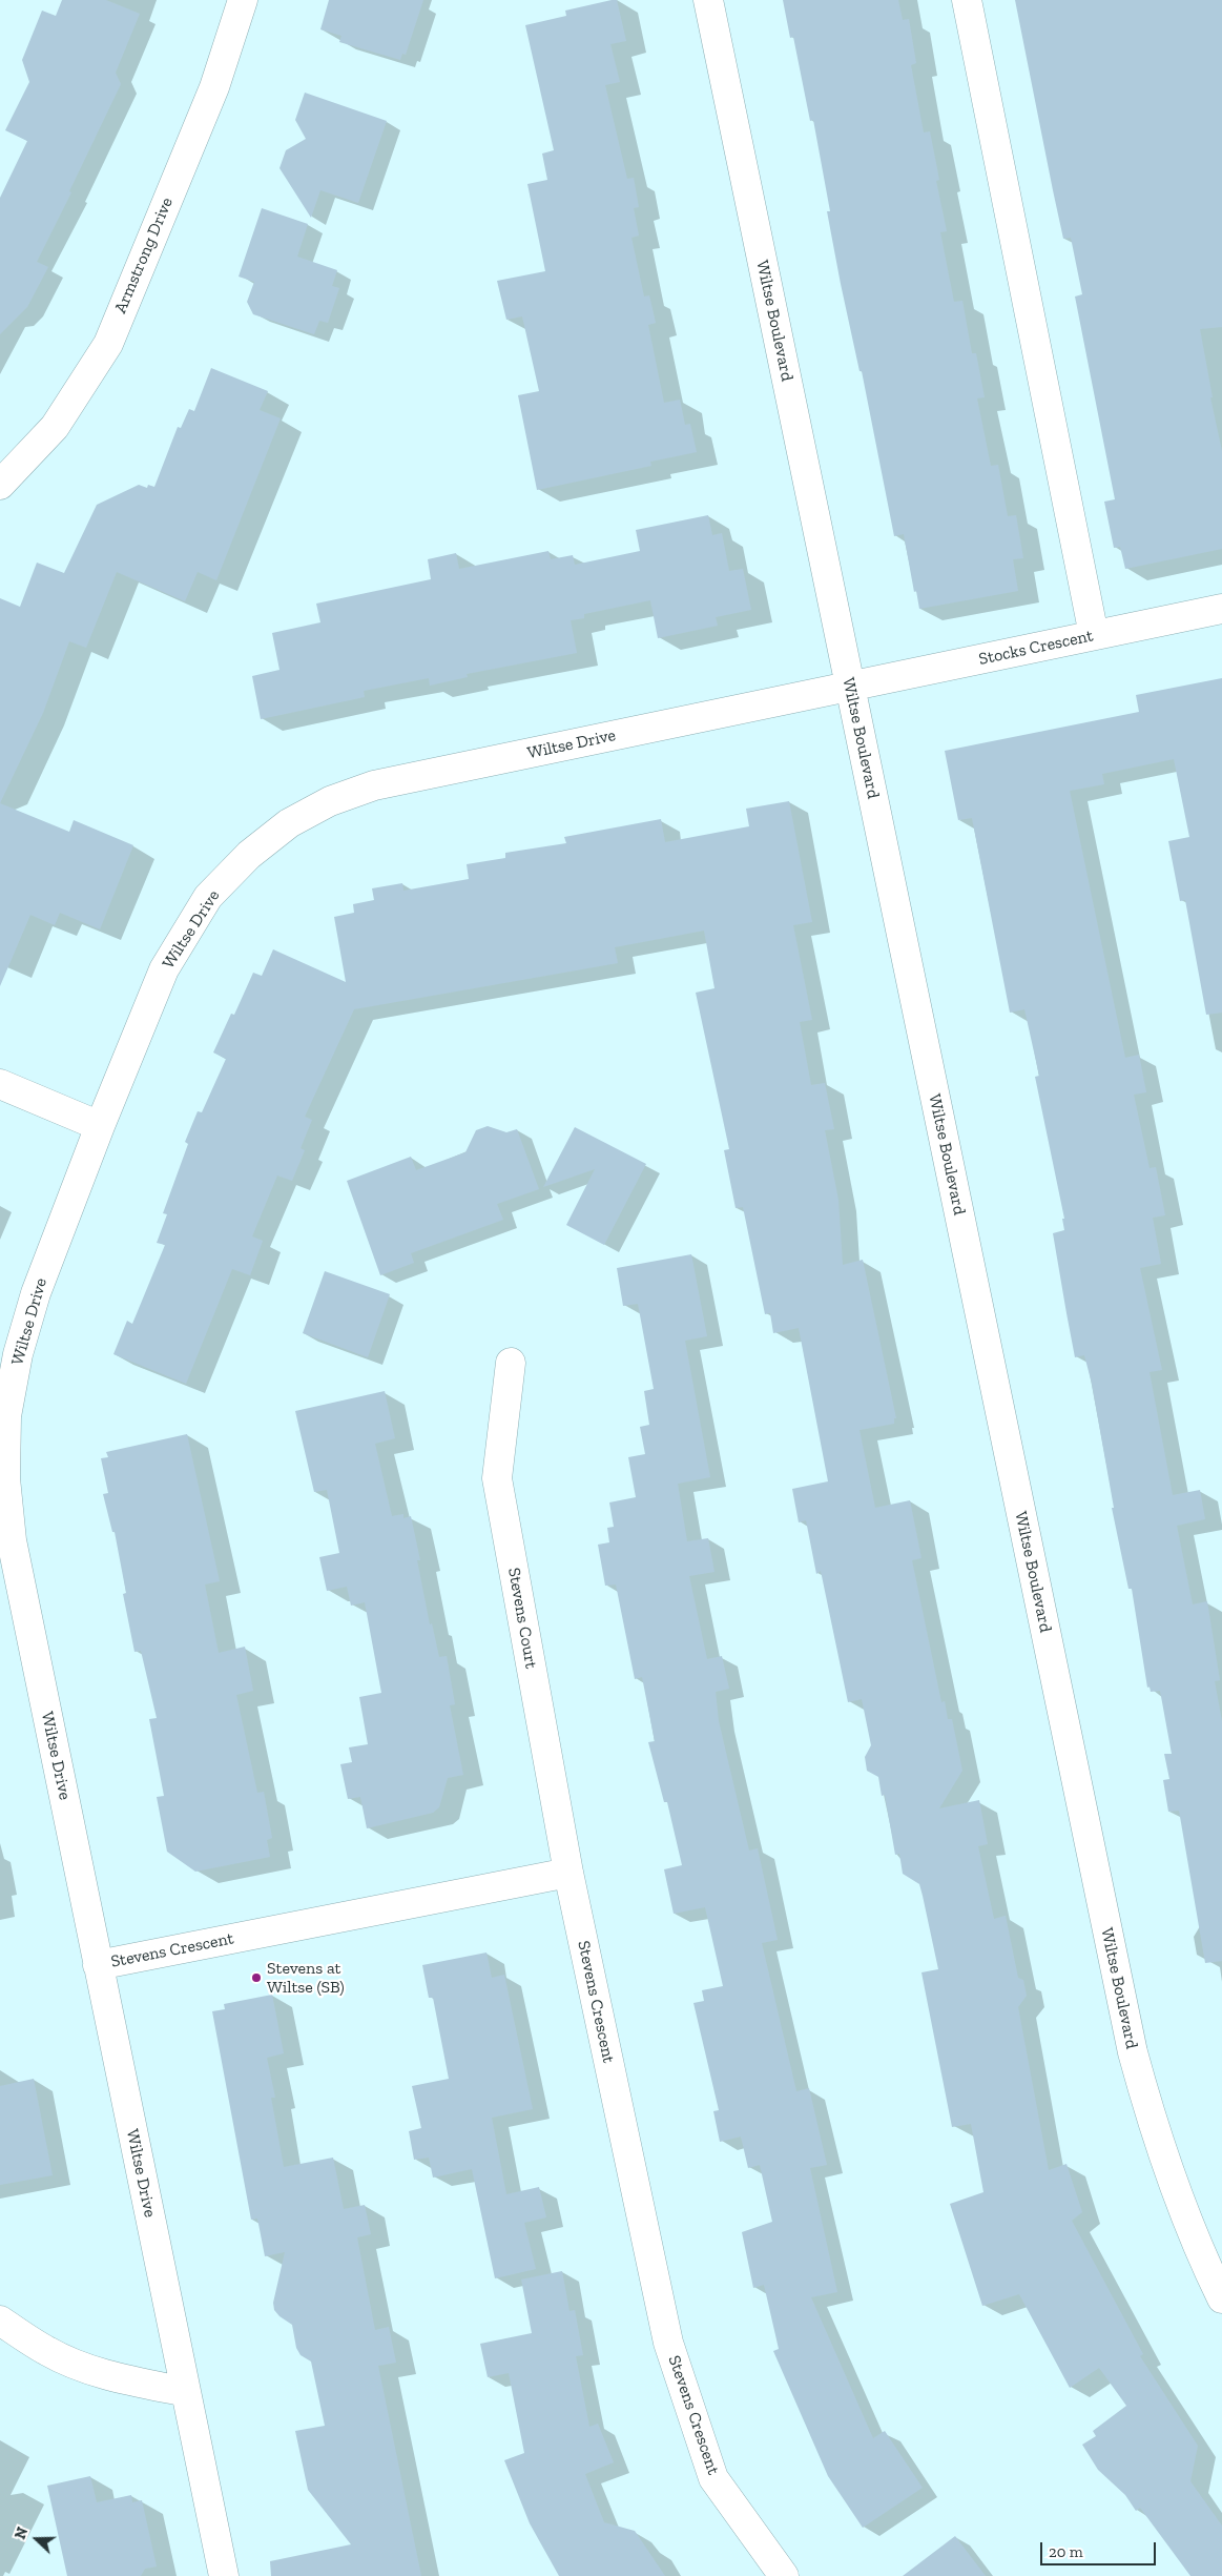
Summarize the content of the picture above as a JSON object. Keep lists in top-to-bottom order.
{
  "streets": {
    "street": [
      "Armstrong Drive",
      "Wiltse Boulevard",
      "Stocks Crescent",
      "Wiltse Drive",
      "Stevens Court",
      "Stevens Crescent"
    ]
  },
  "crossings": [
    ["Wiltse Boulevard", "Stocks Crescent"],
    ["Wiltse Boulevard", "Wiltse Drive"],
    ["Stocks Crescent", "Wiltse Drive"],
    ["Wiltse Drive", "Stevens Crescent"],
    ["Stevens Court", "Stevens Crescent"]
  ],
  "places": ["Stevens at Wiltse (SB)"],
  "scale_bar": "20 m",
  "north": "left"
}
